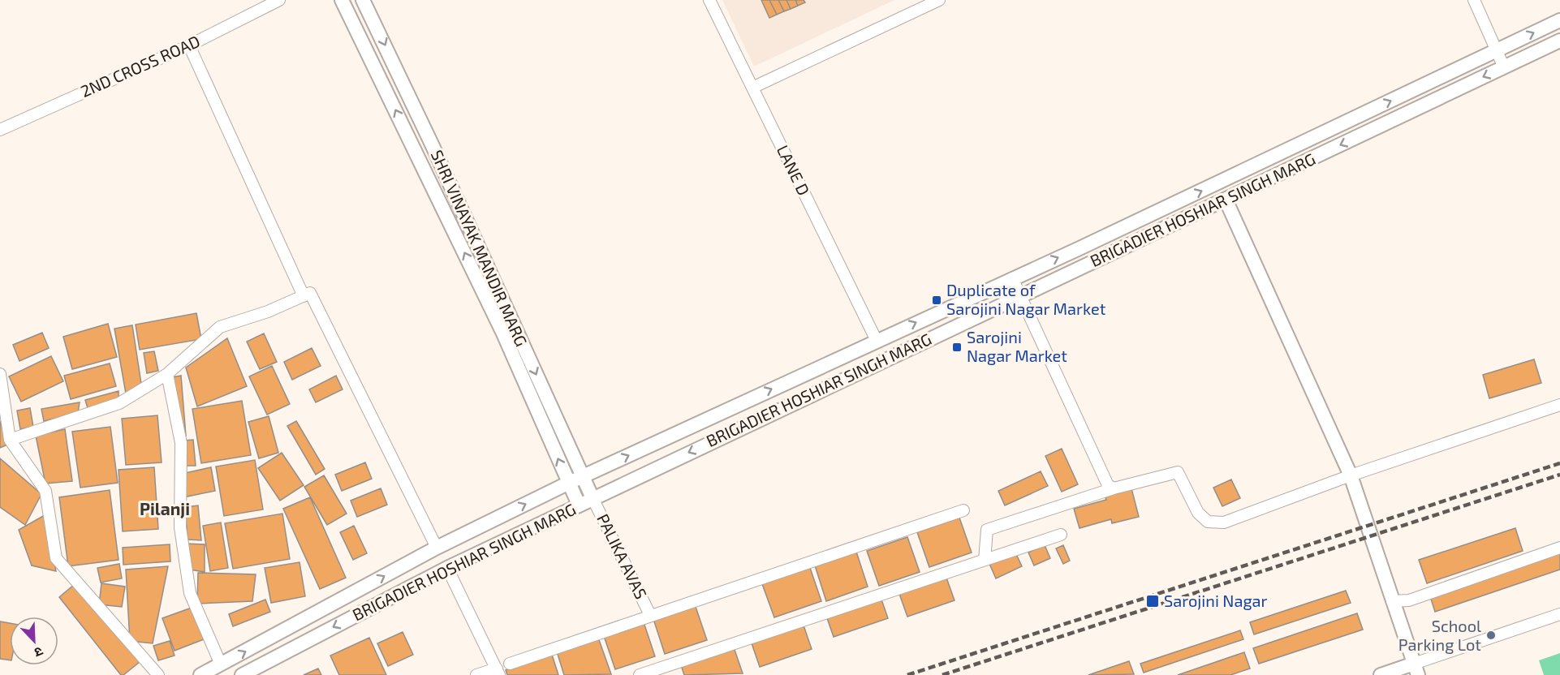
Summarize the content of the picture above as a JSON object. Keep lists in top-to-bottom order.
{
  "streets": {
    "street": [
      "2ND CROSS ROAD",
      "LANE D",
      "BRIGADIER HOSHIAR SINGH MARG",
      "SHRI VINAYAK MANDIR MARG",
      "PALIKA AVAS"
    ]
  },
  "crossings": [
    ["LANE D", "BRIGADIER HOSHIAR SINGH MARG"],
    ["BRIGADIER HOSHIAR SINGH MARG", "SHRI VINAYAK MANDIR MARG"],
    ["BRIGADIER HOSHIAR SINGH MARG", "PALIKA AVAS"],
    ["SHRI VINAYAK MANDIR MARG", "PALIKA AVAS"]
  ],
  "districts": ["Pilanji"],
  "places": {
    "transit": ["Duplicate of Sarojini Nagar Market", "Sarojini Nagar Market", "Sarojini Nagar"],
    "other": ["School Parking Lot"]
  },
  "north": "bottom right"
}
